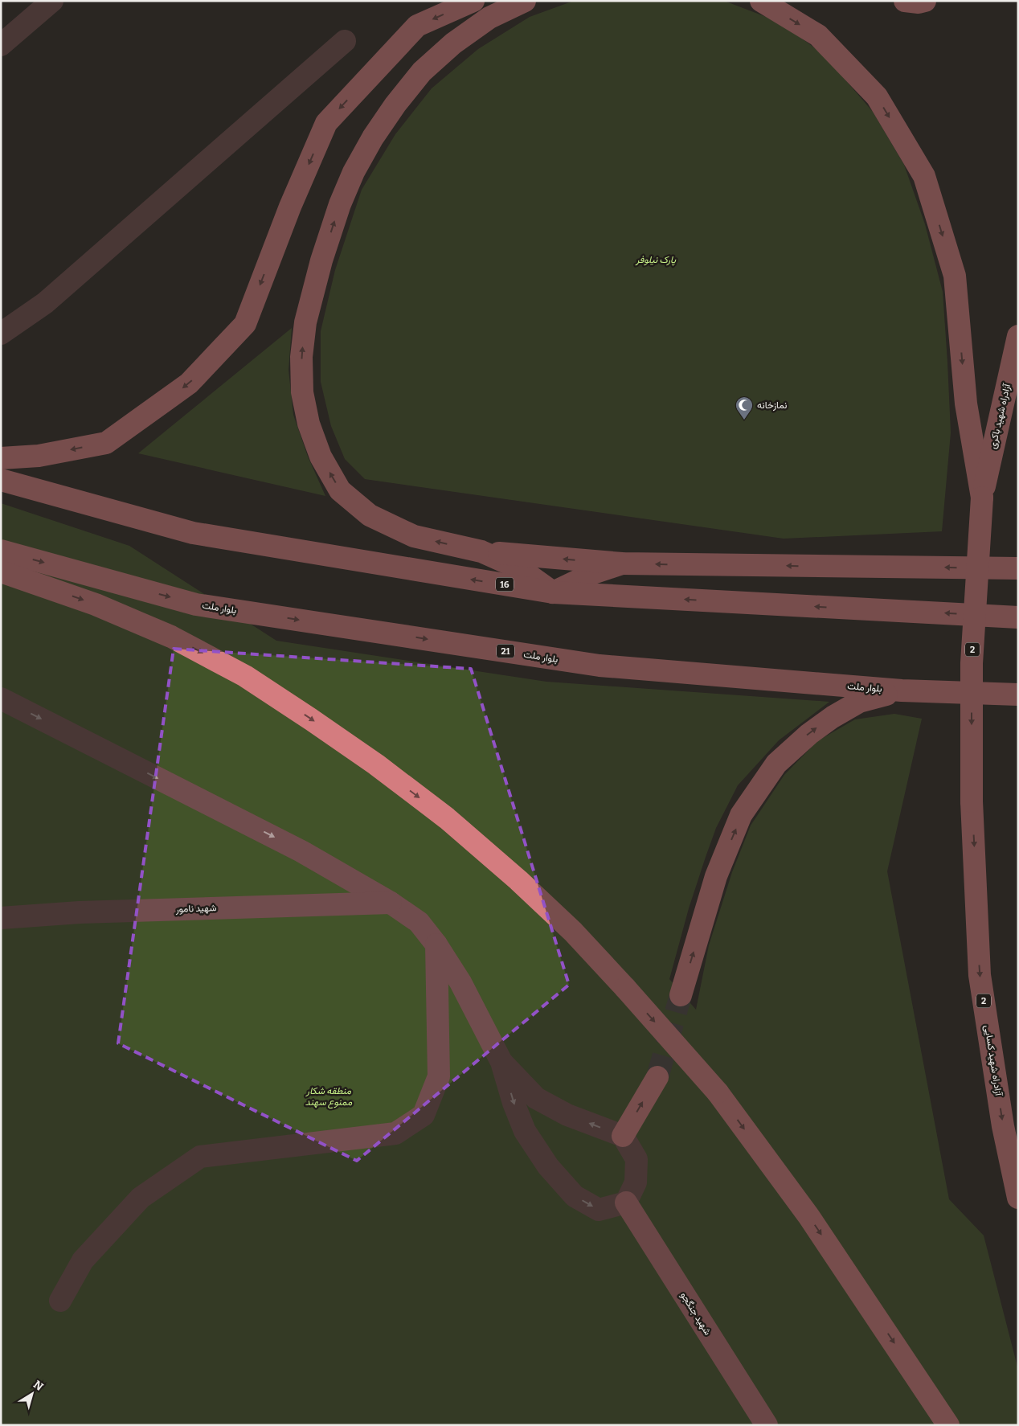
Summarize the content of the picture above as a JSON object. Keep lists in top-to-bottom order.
{
  "streets": {
    "highway": [
      "آزادراه شهید باکری",
      "16",
      "بلوار ملت",
      "2",
      "21",
      "آزادراه شهید کسایی"
    ],
    "main road": ["شهید جنگجو"],
    "street": ["شهید نامور"]
  },
  "crossings": [
    ["آزادراه شهید باکری", "آزادراه شهید کسایی"]
  ],
  "one_way": ["آزادراه شهید کسایی"],
  "parks": ["پارک نیلوفر", "منطقه شکار ممنوع سهند"],
  "places": {
    "mosque": ["نمازخانه"]
  },
  "north": "top right"
}
